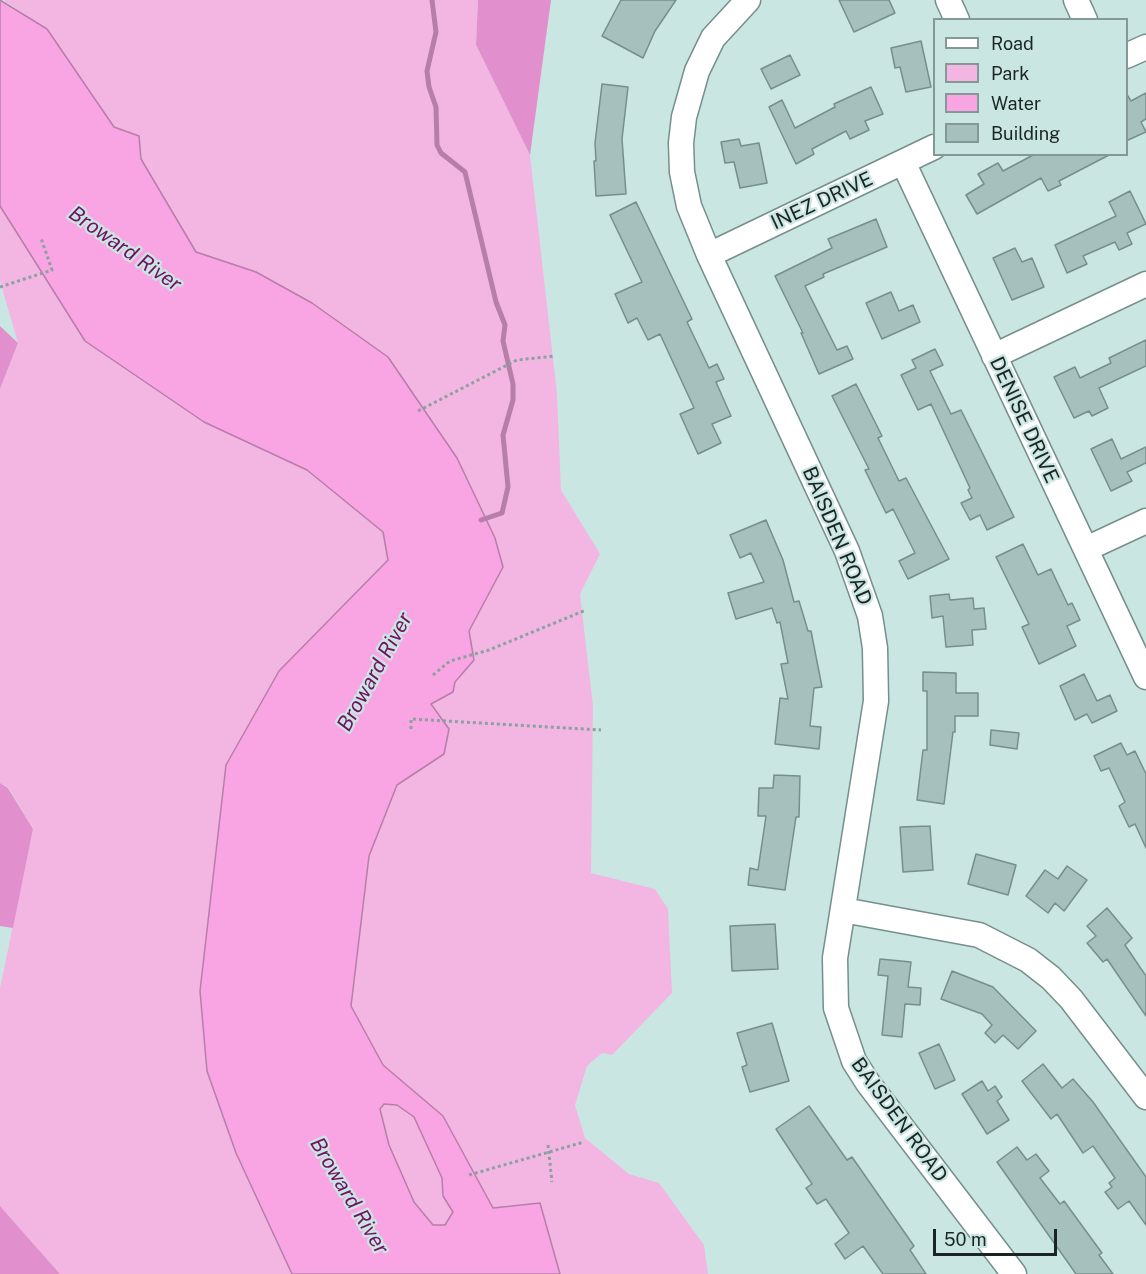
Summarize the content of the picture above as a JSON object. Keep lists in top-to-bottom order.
{
  "streets": {
    "street": ["INEZ DRIVE", "DENISE DRIVE", "BAISDEN ROAD"]
  },
  "crossings": [
    ["INEZ DRIVE", "DENISE DRIVE"],
    ["INEZ DRIVE", "BAISDEN ROAD"]
  ],
  "water": ["Broward River"],
  "legend": [
    "Road",
    "Park",
    "Water",
    "Building"
  ],
  "scale_bar": "50 m"
}
